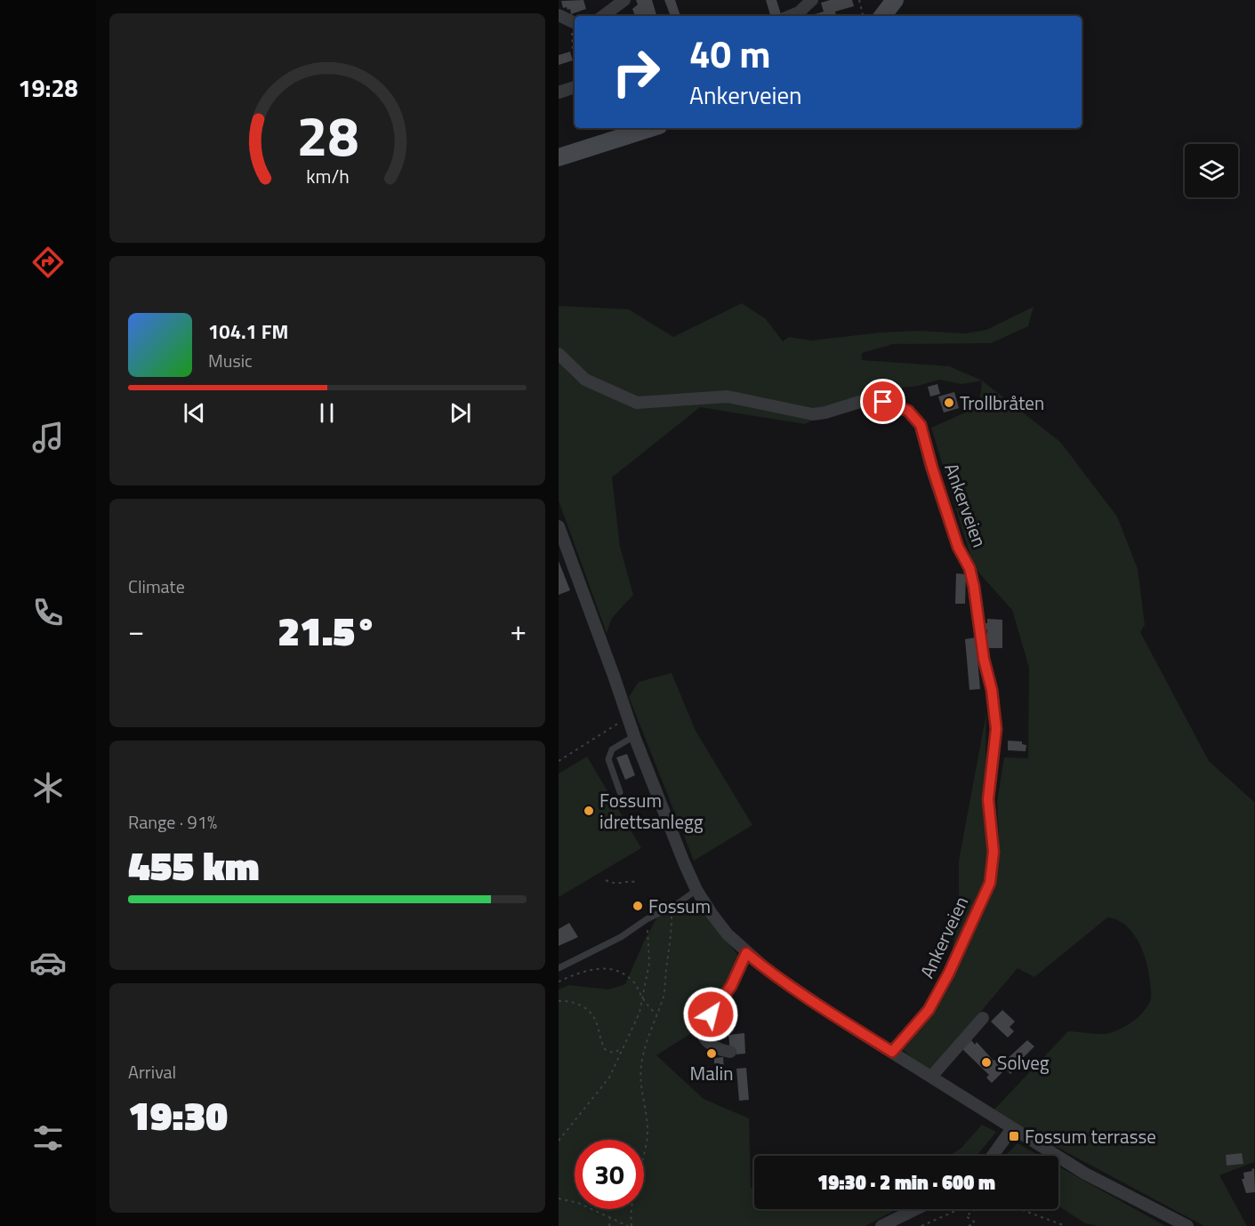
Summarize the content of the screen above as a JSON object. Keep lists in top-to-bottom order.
{
  "streets": {
    "street": ["Ankerveien"]
  },
  "places": {
    "other": [
      "Trollbråten",
      "Fossum idrettsanlegg",
      "Fossum",
      "Malin",
      "Solveg"
    ],
    "transit": ["Fossum terrasse"]
  },
  "page": {
    "tabs": "19:28",
    "turn": ["40 m", "Ankerveien"],
    "song": ["104.1 FM", "Music"],
    "tile": [
      "Climate",
      ["Range · 91%", "455 km"],
      ["Arrival", "19:30"]
    ],
    "heat": ["−", "21.5°", "+"],
    "limit": "30",
    "trip": "19:30 · 2 min · 600 m",
    "gauge": ["28", "km/h"]
  }
}
